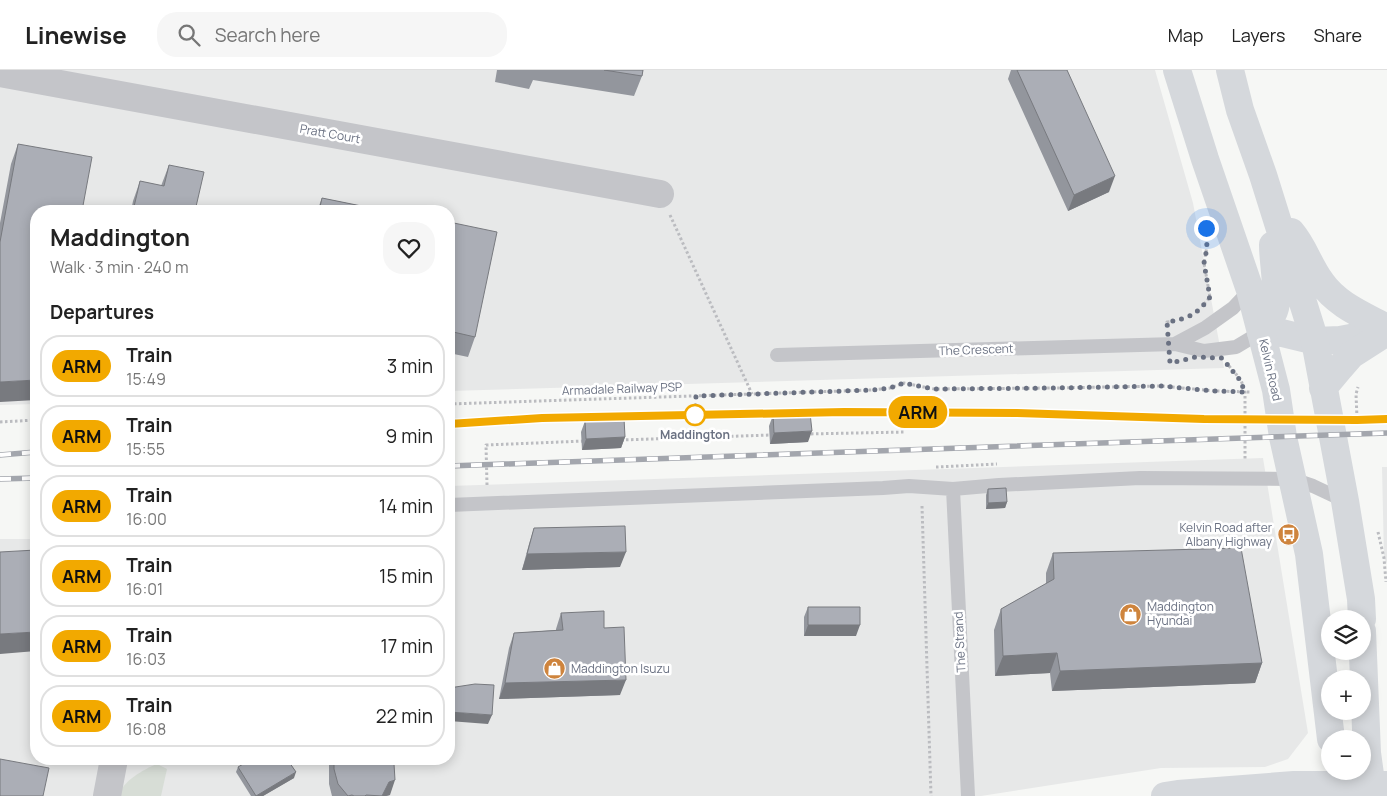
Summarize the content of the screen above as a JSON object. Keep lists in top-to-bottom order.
{
  "streets": {
    "main road": ["Kelvin Road"],
    "street": ["Pratt Court"],
    "lane": ["The Crescent", "The Strand"],
    "path": ["Armadale Railway PSP"]
  },
  "crossings": [
    ["The Crescent", "Kelvin Road"]
  ],
  "places": {
    "other": ["Maddington"],
    "bus stop": ["Kelvin Road after Albany Highway"],
    "shop": ["Maddington Hyundai", "Maddington Isuzu"]
  },
  "page": {
    "header": "Linewise",
    "search": "Search here",
    "nav": ["Map", "Layers", "Share"],
    "on_map": "ARM",
    "heading": [
      ["Maddington", "Walk · 3 min · 240 m"],
      "Departures"
    ],
    "list": [
      {
        "mark": "ARM",
        "name": "Train",
        "note": "15:49",
        "value": "3 min"
      },
      {
        "mark": "ARM",
        "name": "Train",
        "note": "15:55",
        "value": "9 min"
      },
      {
        "mark": "ARM",
        "name": "Train",
        "note": "16:00",
        "value": "14 min"
      },
      {
        "mark": "ARM",
        "name": "Train",
        "note": "16:01",
        "value": "15 min"
      },
      {
        "mark": "ARM",
        "name": "Train",
        "note": "16:03",
        "value": "17 min"
      },
      {
        "mark": "ARM",
        "name": "Train",
        "note": "16:08",
        "value": "22 min"
      }
    ],
    "map_buttons": ["+", "−"]
  }
}
